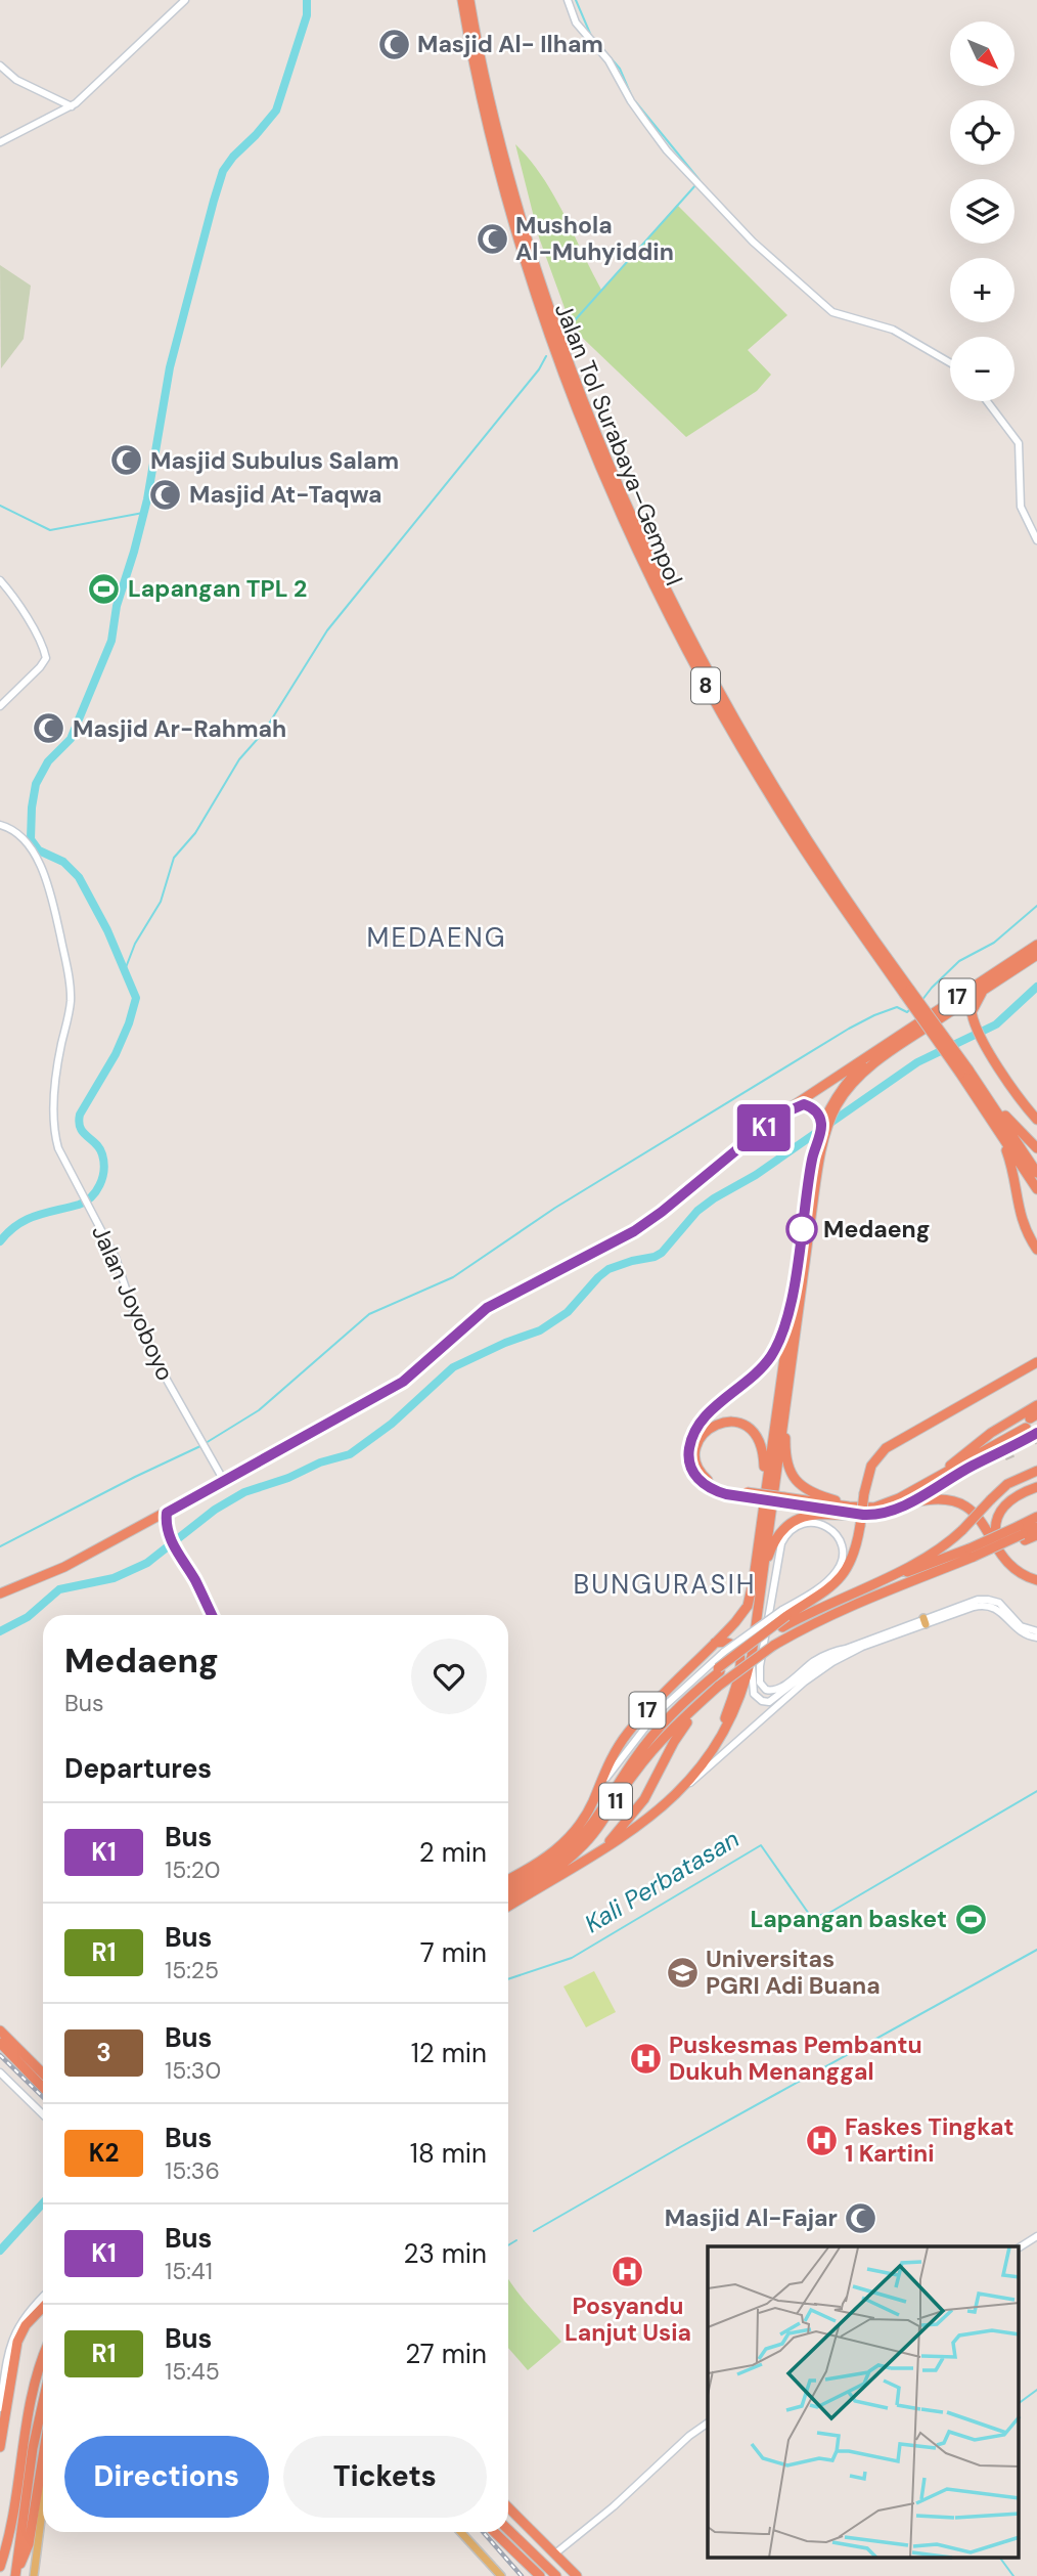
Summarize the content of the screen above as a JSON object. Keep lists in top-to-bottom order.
{
  "streets": {
    "highway": [
      "Jalan Tol Surabaya–Gempol",
      "8",
      "17",
      "11"
    ],
    "street": ["Jalan Joyoboyo"]
  },
  "districts": ["MEDAENG", "BUNGURASIH"],
  "water": ["Kali Perbatasan"],
  "places": {
    "mosque": [
      "Masjid Al- Ilham",
      "Mushola Al-Muhyiddin",
      "Masjid Subulus Salam",
      "Masjid At-Taqwa",
      "Masjid Ar-Rahmah",
      "Masjid Al-Fajar"
    ],
    "sports": ["Lapangan TPL 2", "Lapangan basket"],
    "other": ["Medaeng"],
    "school or university": ["Universitas PGRI Adi Buana"],
    "hospital": ["Puskesmas Pembantu Dukuh Menanggal", "Faskes Tingkat 1 Kartini", "Posyandu Lanjut Usia"]
  },
  "lines": ["bus line K1"],
  "north": "bottom right",
  "page": {
    "on_map": "K1",
    "map_buttons": ["+", "−"],
    "heading": [
      ["Medaeng", "Bus"],
      "Departures"
    ],
    "list": [
      {
        "mark": "K1",
        "name": "Bus",
        "note": "15:20",
        "value": "2 min"
      },
      {
        "mark": "R1",
        "name": "Bus",
        "note": "15:25",
        "value": "7 min"
      },
      {
        "mark": "3",
        "name": "Bus",
        "note": "15:30",
        "value": "12 min"
      },
      {
        "mark": "K2",
        "name": "Bus",
        "note": "15:36",
        "value": "18 min"
      },
      {
        "mark": "K1",
        "name": "Bus",
        "note": "15:41",
        "value": "23 min"
      },
      {
        "mark": "R1",
        "name": "Bus",
        "note": "15:45",
        "value": "27 min"
      }
    ],
    "buttons": ["Directions", "Tickets"]
  }
}
